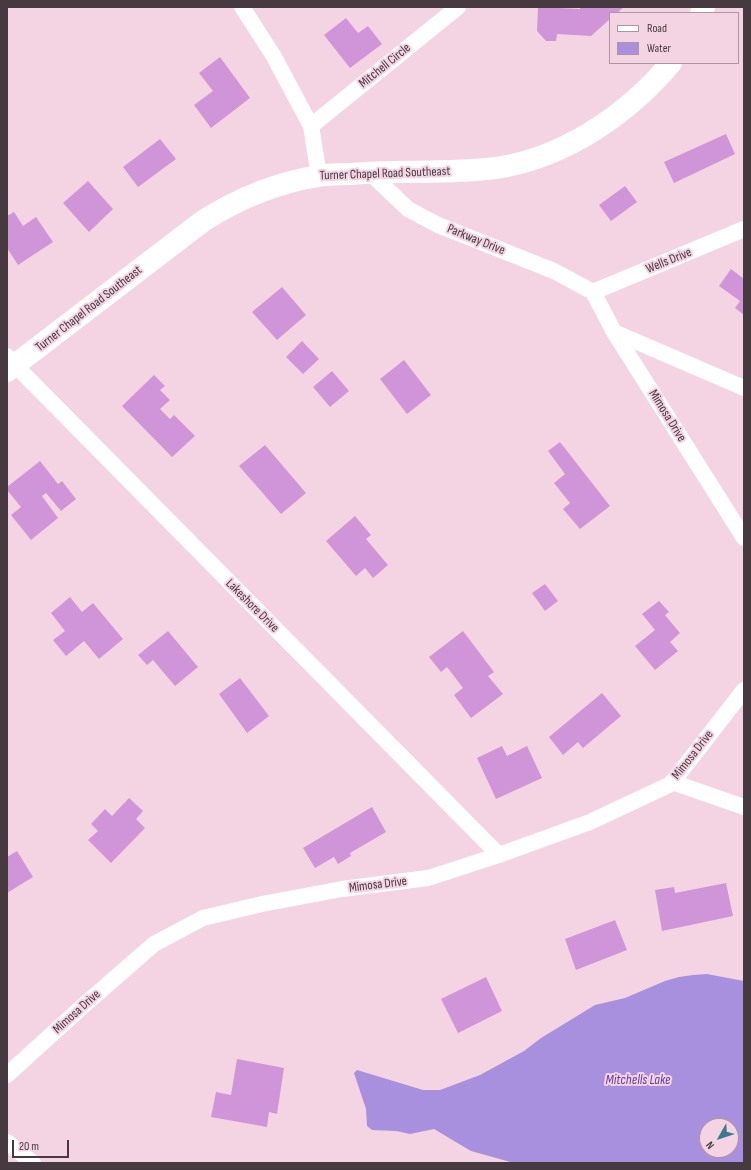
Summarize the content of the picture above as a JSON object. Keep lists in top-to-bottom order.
{
  "streets": {
    "street": [
      "Mitchell Circle",
      "Turner Chapel Road Southeast",
      "Parkway Drive",
      "Wells Drive",
      "Mimosa Drive",
      "Lakeshore Drive"
    ]
  },
  "crossings": [
    ["Turner Chapel Road Southeast", "Parkway Drive"],
    ["Turner Chapel Road Southeast", "Lakeshore Drive"],
    ["Parkway Drive", "Wells Drive"],
    ["Parkway Drive", "Mimosa Drive"],
    ["Wells Drive", "Mimosa Drive"],
    ["Mimosa Drive", "Lakeshore Drive"]
  ],
  "water": ["Mitchells Lake"],
  "legend": ["Road", "Water"],
  "scale_bar": "20 m",
  "north": "bottom left"
}
